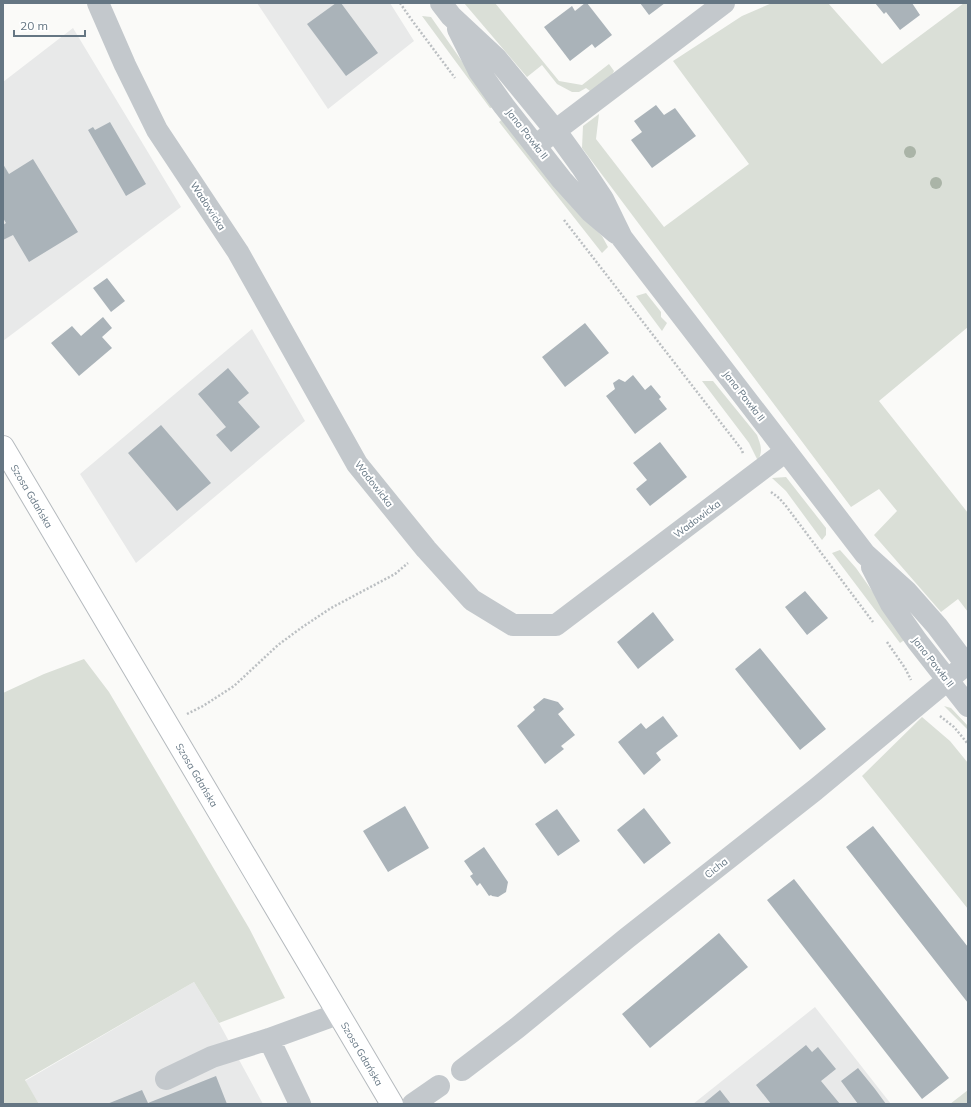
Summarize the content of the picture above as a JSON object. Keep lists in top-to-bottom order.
{
  "streets": {
    "main road": ["Szosa Gdańska"],
    "street": ["Jana Pawła II", "Wadowicka", "Cicha"]
  },
  "crossings": [
    ["Jana Pawła II", "Wadowicka"],
    ["Jana Pawła II", "Cicha"]
  ],
  "scale_bar": "20 m"
}
